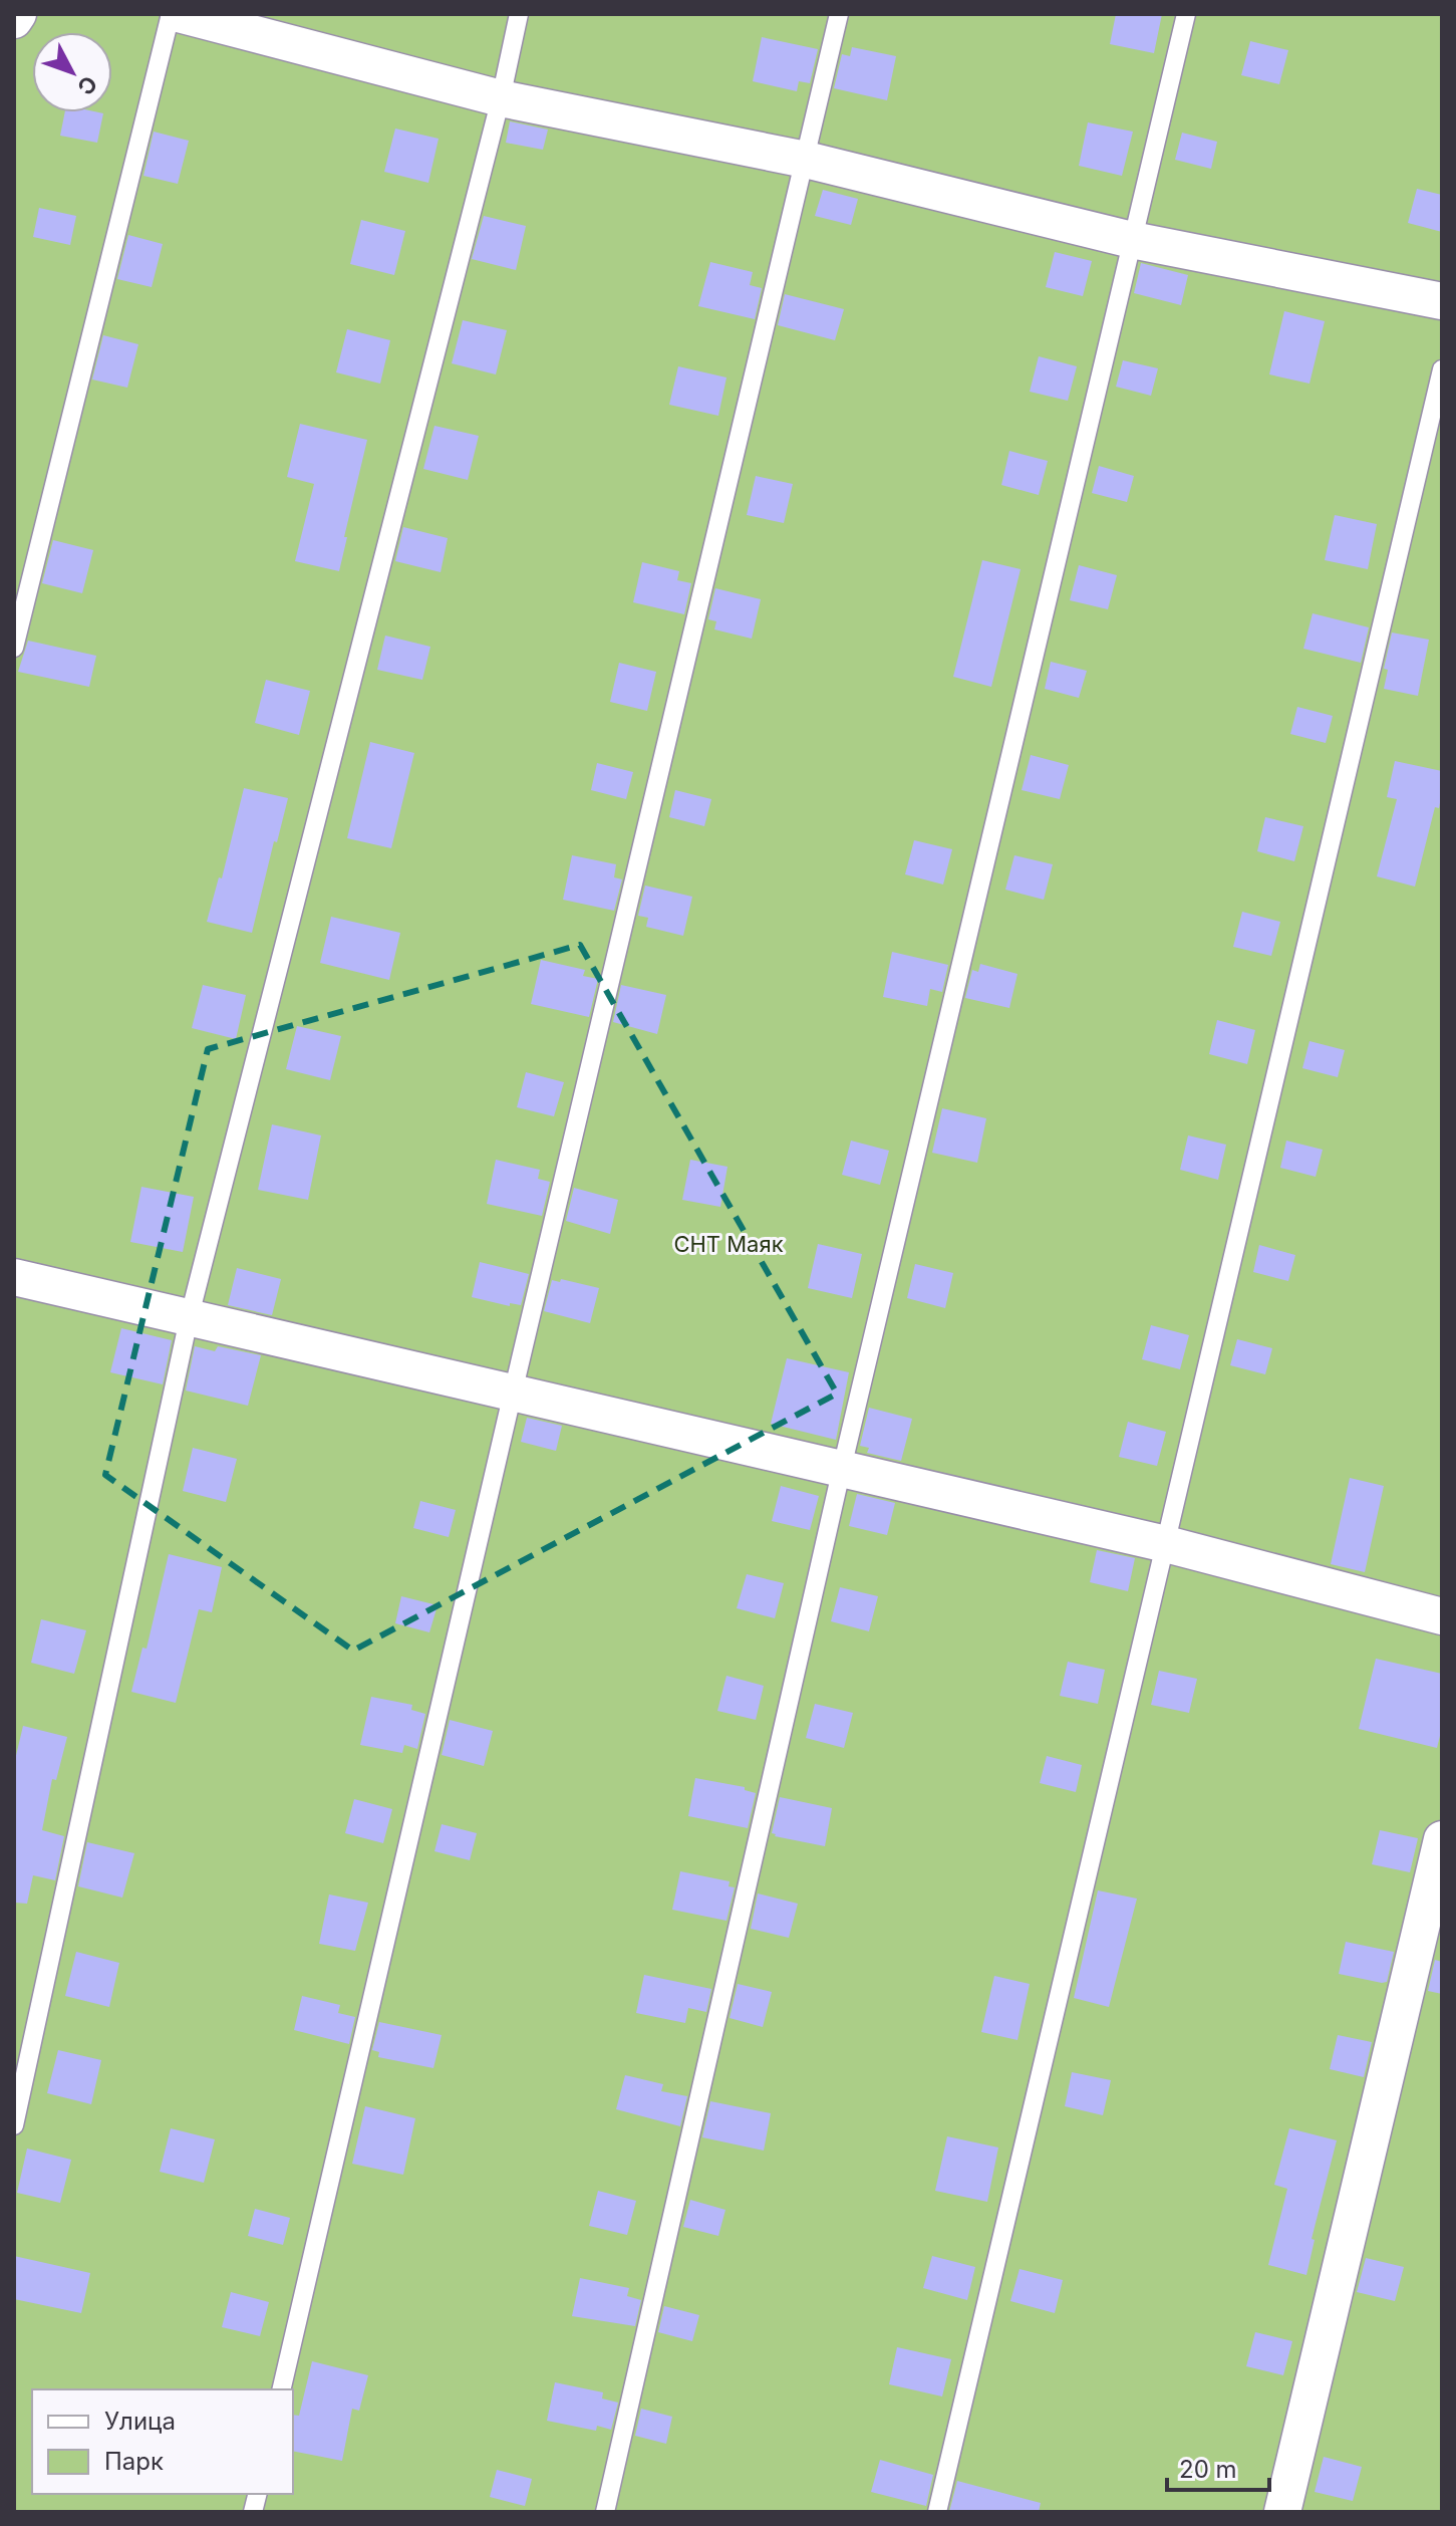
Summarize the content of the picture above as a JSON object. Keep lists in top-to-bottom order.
{
  "parks": ["СНТ Маяк"],
  "legend": ["Улица", "Парк"],
  "scale_bar": "20 m",
  "north": "bottom right"
}
